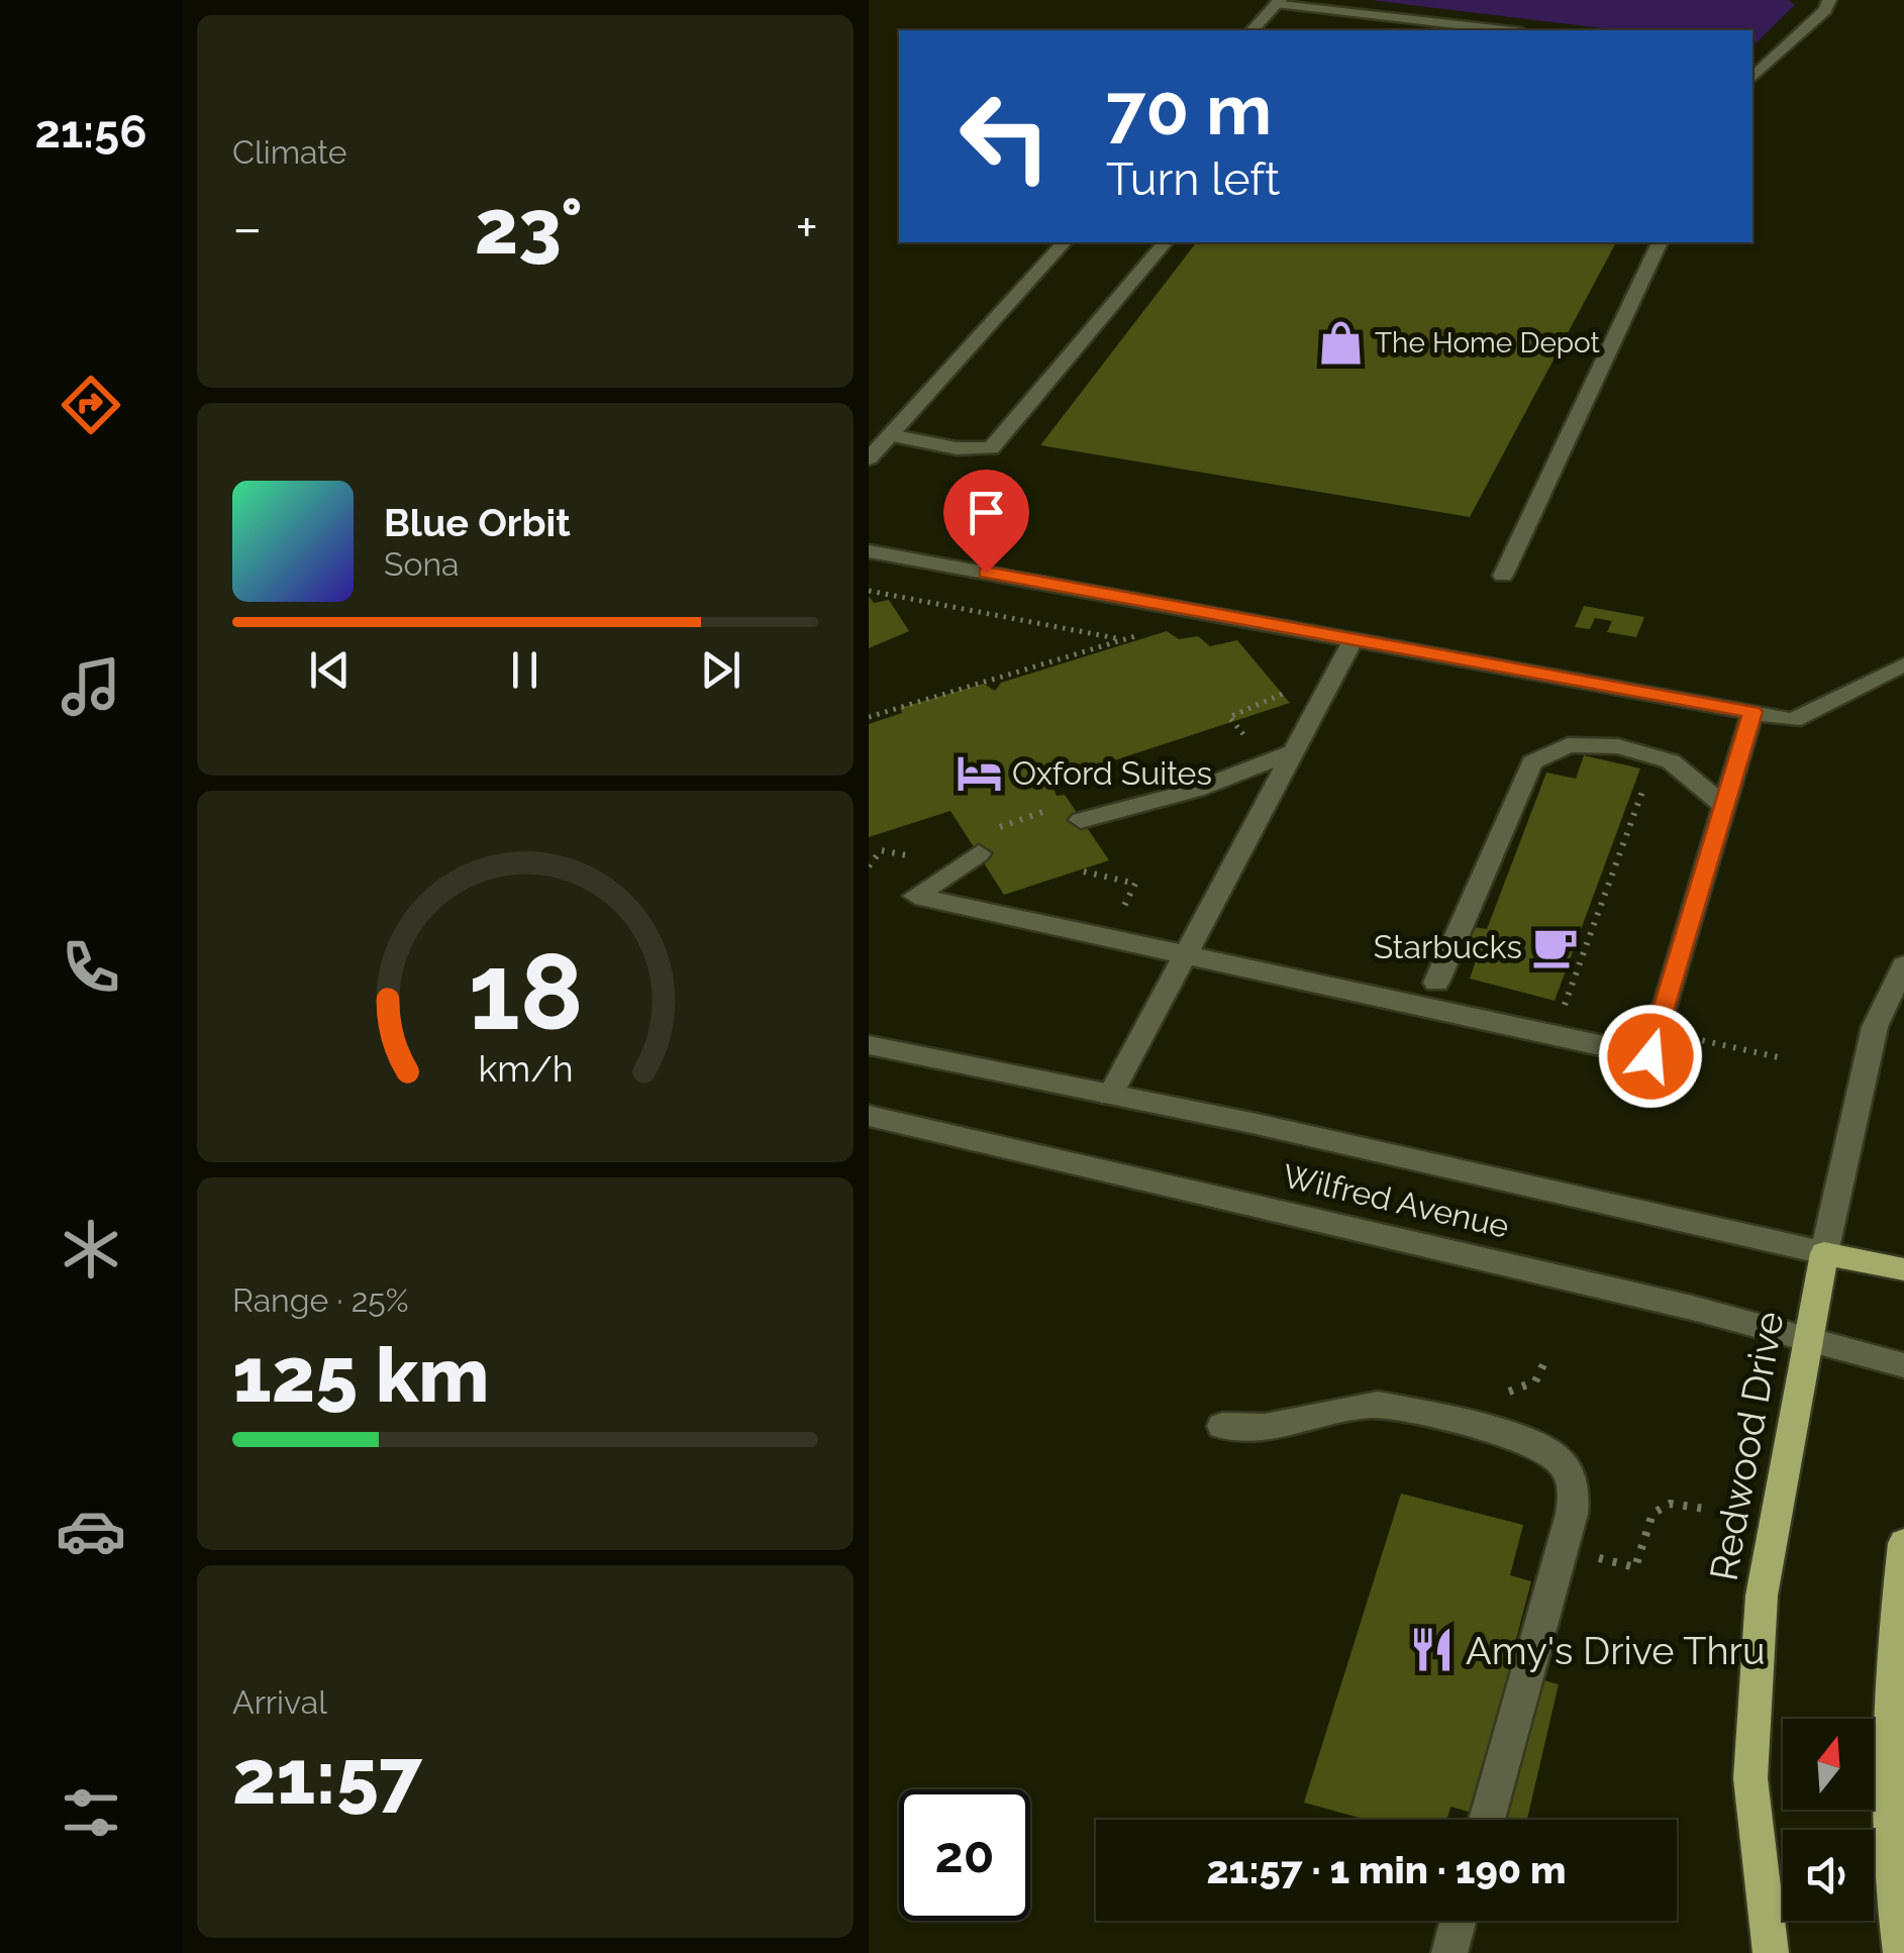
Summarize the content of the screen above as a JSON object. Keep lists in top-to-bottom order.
{
  "streets": {
    "main road": ["Wilfred Avenue", "Redwood Drive"]
  },
  "crossings": [
    ["Wilfred Avenue", "Redwood Drive"]
  ],
  "places": {
    "shop": ["The Home Depot"],
    "hotel": ["Oxford Suites"],
    "cafe": ["Starbucks"],
    "restaurant": ["Amy's Drive Thru"]
  },
  "north": "top",
  "page": {
    "tabs": "21:56",
    "tile": [
      "Climate",
      ["Range · 25%", "125 km"],
      ["Arrival", "21:57"]
    ],
    "turn": ["70 m", "Turn left"],
    "heat": ["−", "23°", "+"],
    "song": ["Blue Orbit", "Sona"],
    "limit": "20",
    "trip": "21:57 · 1 min · 190 m",
    "gauge": ["18", "km/h"]
  }
}
